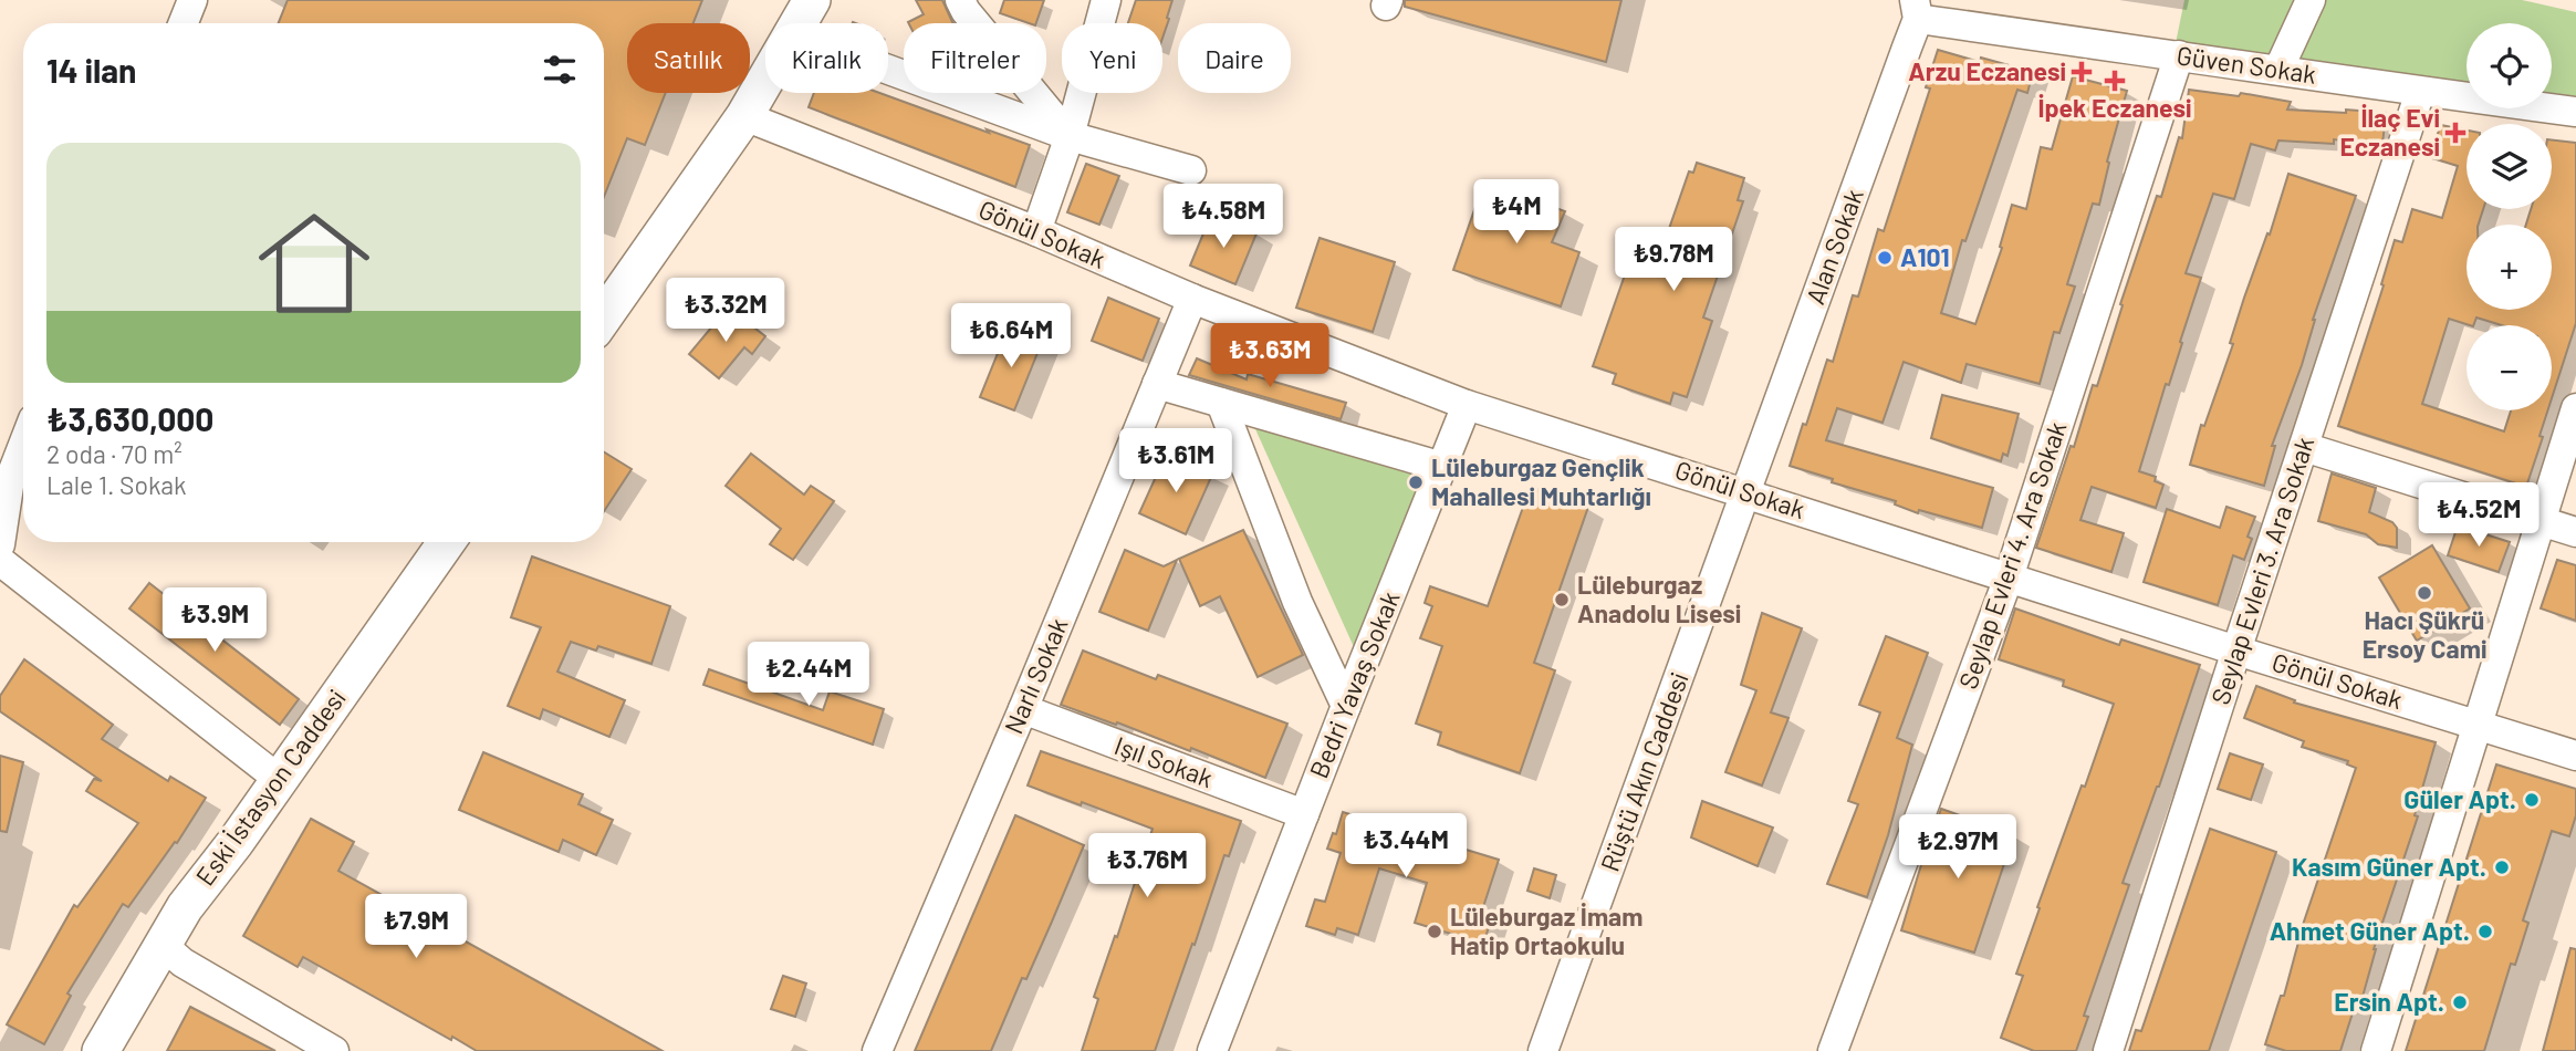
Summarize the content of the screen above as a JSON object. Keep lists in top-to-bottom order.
{
  "streets": {
    "main road": ["Eski İstasyon Caddesi"],
    "street": [
      "Güven Sokak",
      "Gönül Sokak",
      "Alan Sokak",
      "Seylap Evleri 4. Ara Sokak",
      "Seylap Evleri 3. Ara Sokak",
      "Narlı Sokak",
      "Bedri Yavaş Sokak",
      "Işıl Sokak",
      "Rüştü Akın Caddesi"
    ]
  },
  "crossings": [
    ["Güven Sokak", "Alan Sokak"],
    ["Güven Sokak", "Seylap Evleri 4. Ara Sokak"],
    ["Güven Sokak", "Seylap Evleri 3. Ara Sokak"],
    ["Gönül Sokak", "Alan Sokak"],
    ["Gönül Sokak", "Seylap Evleri 4. Ara Sokak"],
    ["Gönül Sokak", "Seylap Evleri 3. Ara Sokak"],
    ["Gönül Sokak", "Narlı Sokak"],
    ["Gönül Sokak", "Bedri Yavaş Sokak"],
    ["Gönül Sokak", "Rüştü Akın Caddesi"],
    ["Alan Sokak", "Rüştü Akın Caddesi"],
    ["Narlı Sokak", "Işıl Sokak"],
    ["Bedri Yavaş Sokak", "Işıl Sokak"]
  ],
  "places": {
    "health": ["Arzu Eczanesi", "İpek Eczanesi", "İlaç Evi Eczanesi"],
    "other": [
      "A101",
      "Lüleburgaz Gençlik Mahallesi Muhtarlığı",
      "Hacı Şükrü Ersoy Cami",
      "Lüleburgaz Anadolu Lisesi",
      "Güler Apt.",
      "Kasım Güner Apt.",
      "Lüleburgaz İmam Hatip Ortaokulu",
      "Ahmet Güner Apt.",
      "Ersin Apt."
    ]
  },
  "page": {
    "map_buttons": ["+", "−"],
    "chip": [
      "Satılık",
      "Kiralık",
      "Filtreler",
      "Yeni",
      "Daire"
    ],
    "heading": "14 ilan",
    "list": [
      {
        "name": "₺3,630,000",
        "note": "2 oda · 70 m² · Lale 1. Sokak"
      }
    ],
    "price": [
      "₺4M",
      "₺4.58M",
      "₺9.78M",
      "₺3.32M",
      "₺6.64M",
      "₺3.63M",
      "₺3.61M",
      "₺4.52M",
      "₺3.9M",
      "₺2.44M",
      "₺3.44M",
      "₺2.97M",
      "₺3.76M",
      "₺7.9M"
    ]
  }
}
